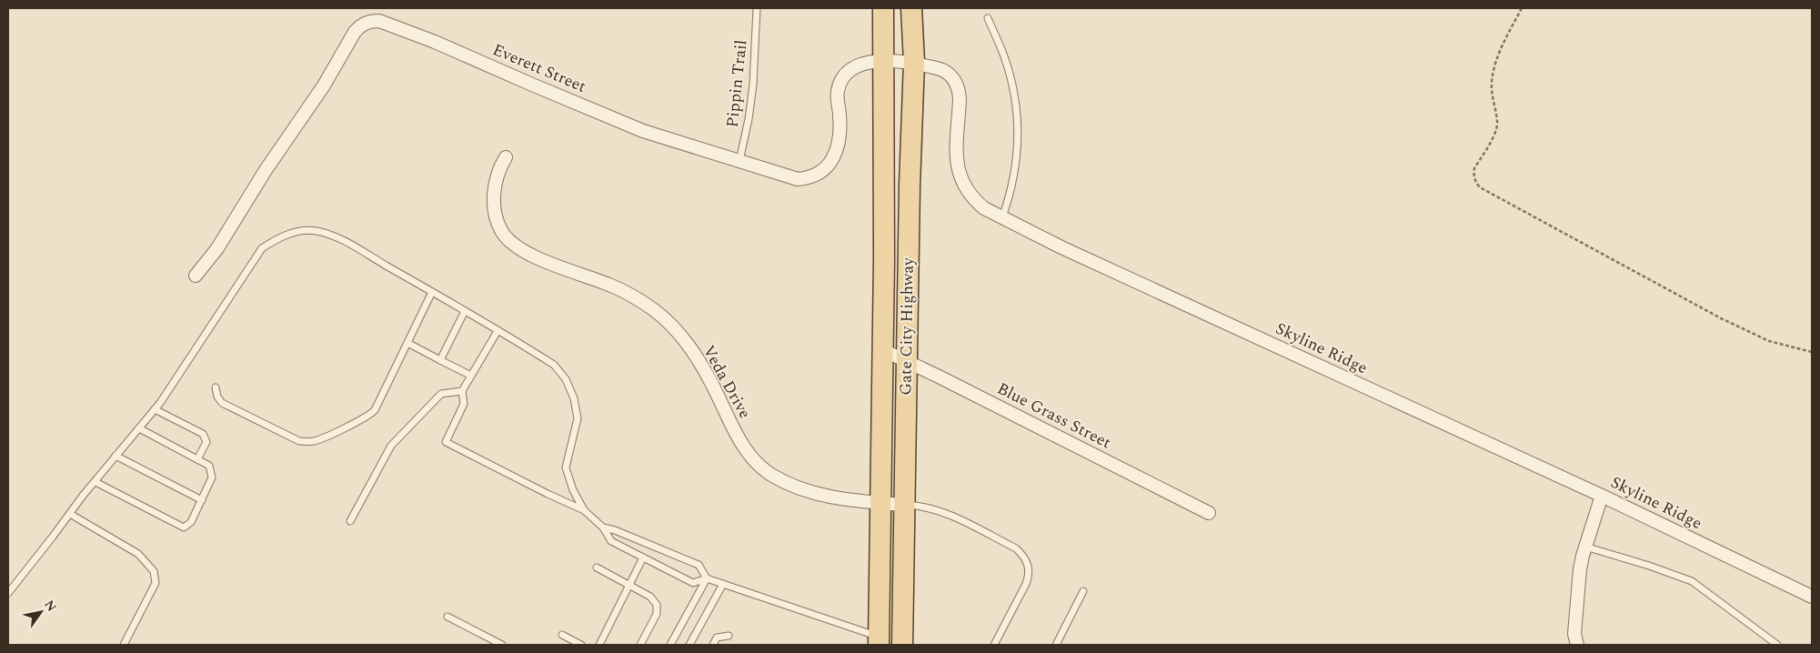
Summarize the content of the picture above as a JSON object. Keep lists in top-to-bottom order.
{
  "streets": {
    "main road": ["Gate City Highway"],
    "street": [
      "Everett Street",
      "Skyline Ridge",
      "Veda Drive",
      "Blue Grass Street"
    ],
    "lane": ["Pippin Trail"]
  },
  "crossings": [
    ["Everett Street", "Pippin Trail"],
    ["Everett Street", "Gate City Highway"],
    ["Everett Street", "Skyline Ridge"],
    ["Gate City Highway", "Skyline Ridge"],
    ["Gate City Highway", "Veda Drive"],
    ["Gate City Highway", "Blue Grass Street"]
  ],
  "north": "top right"
}
